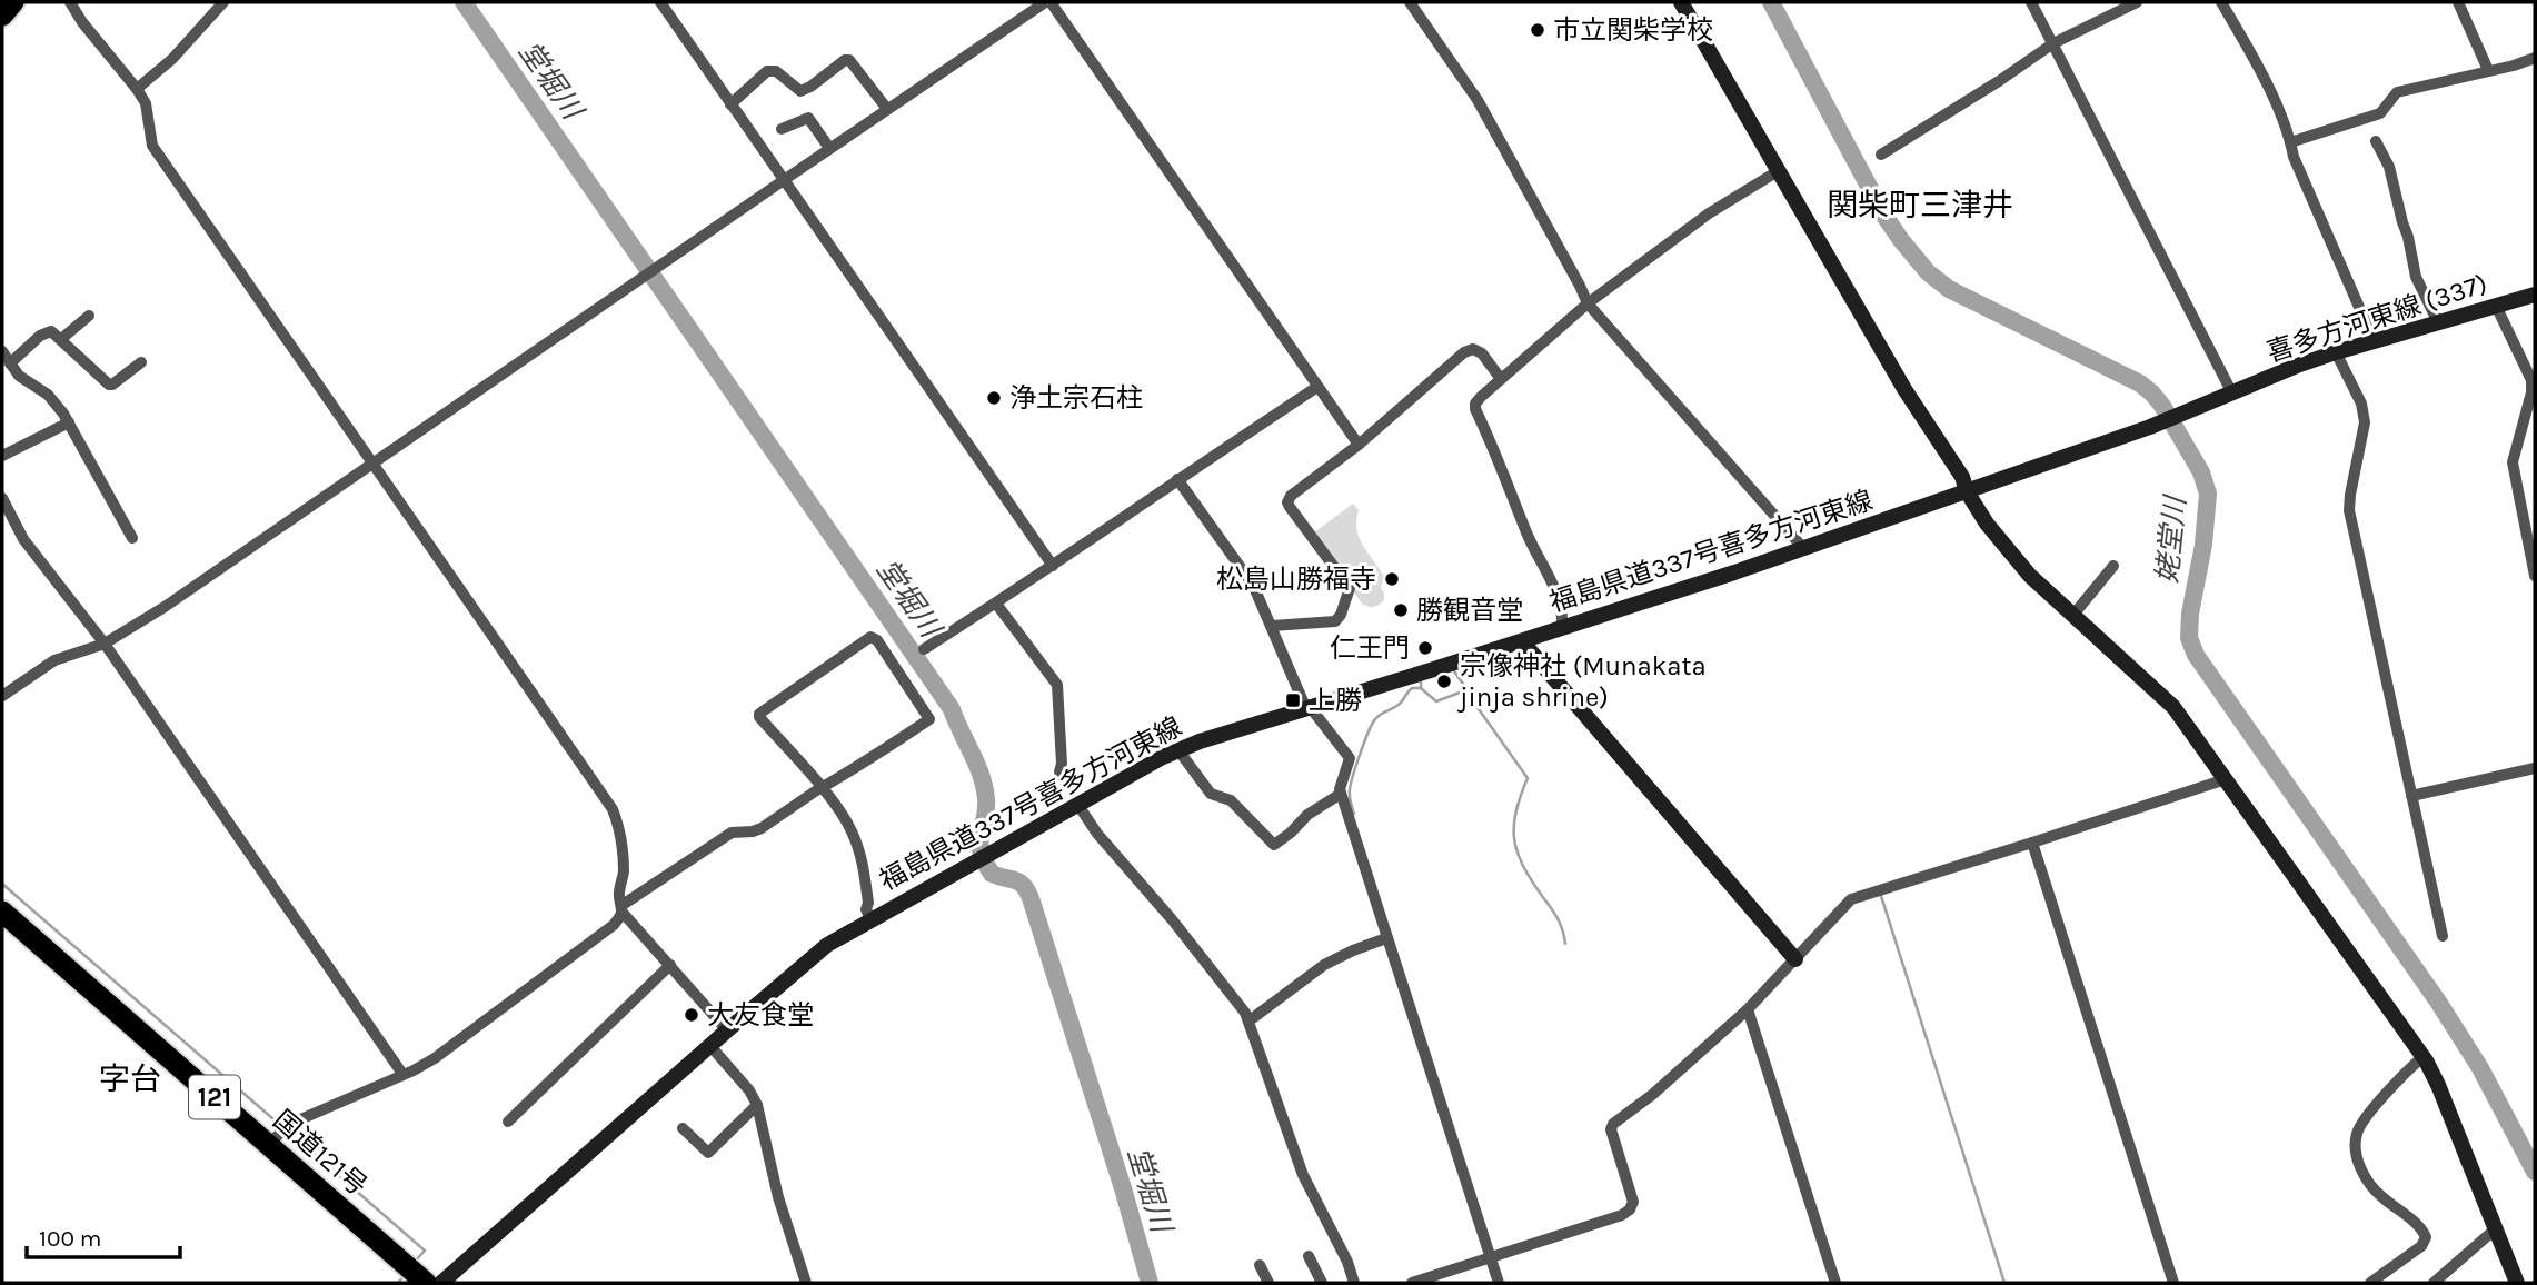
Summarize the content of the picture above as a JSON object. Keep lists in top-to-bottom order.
{
  "streets": {
    "highway": ["121", "国道121号"],
    "main road": ["喜多方河東線 (337)", "福島県道337号喜多方河東線"]
  },
  "crossings": [
    ["喜多方河東線 (337)", "福島県道337号喜多方河東線"]
  ],
  "districts": ["関柴町三津井", "字台"],
  "water": ["堂堀川", "姥堂川"],
  "places": {
    "other": [
      "市立関柴学校",
      "浄土宗石柱",
      "松島山勝福寺",
      "勝観音堂",
      "仁王門",
      "宗像神社 (Munakata jinja shrine)",
      "大友食堂"
    ],
    "transit": ["上勝"]
  },
  "scale_bar": "100 m"
}
